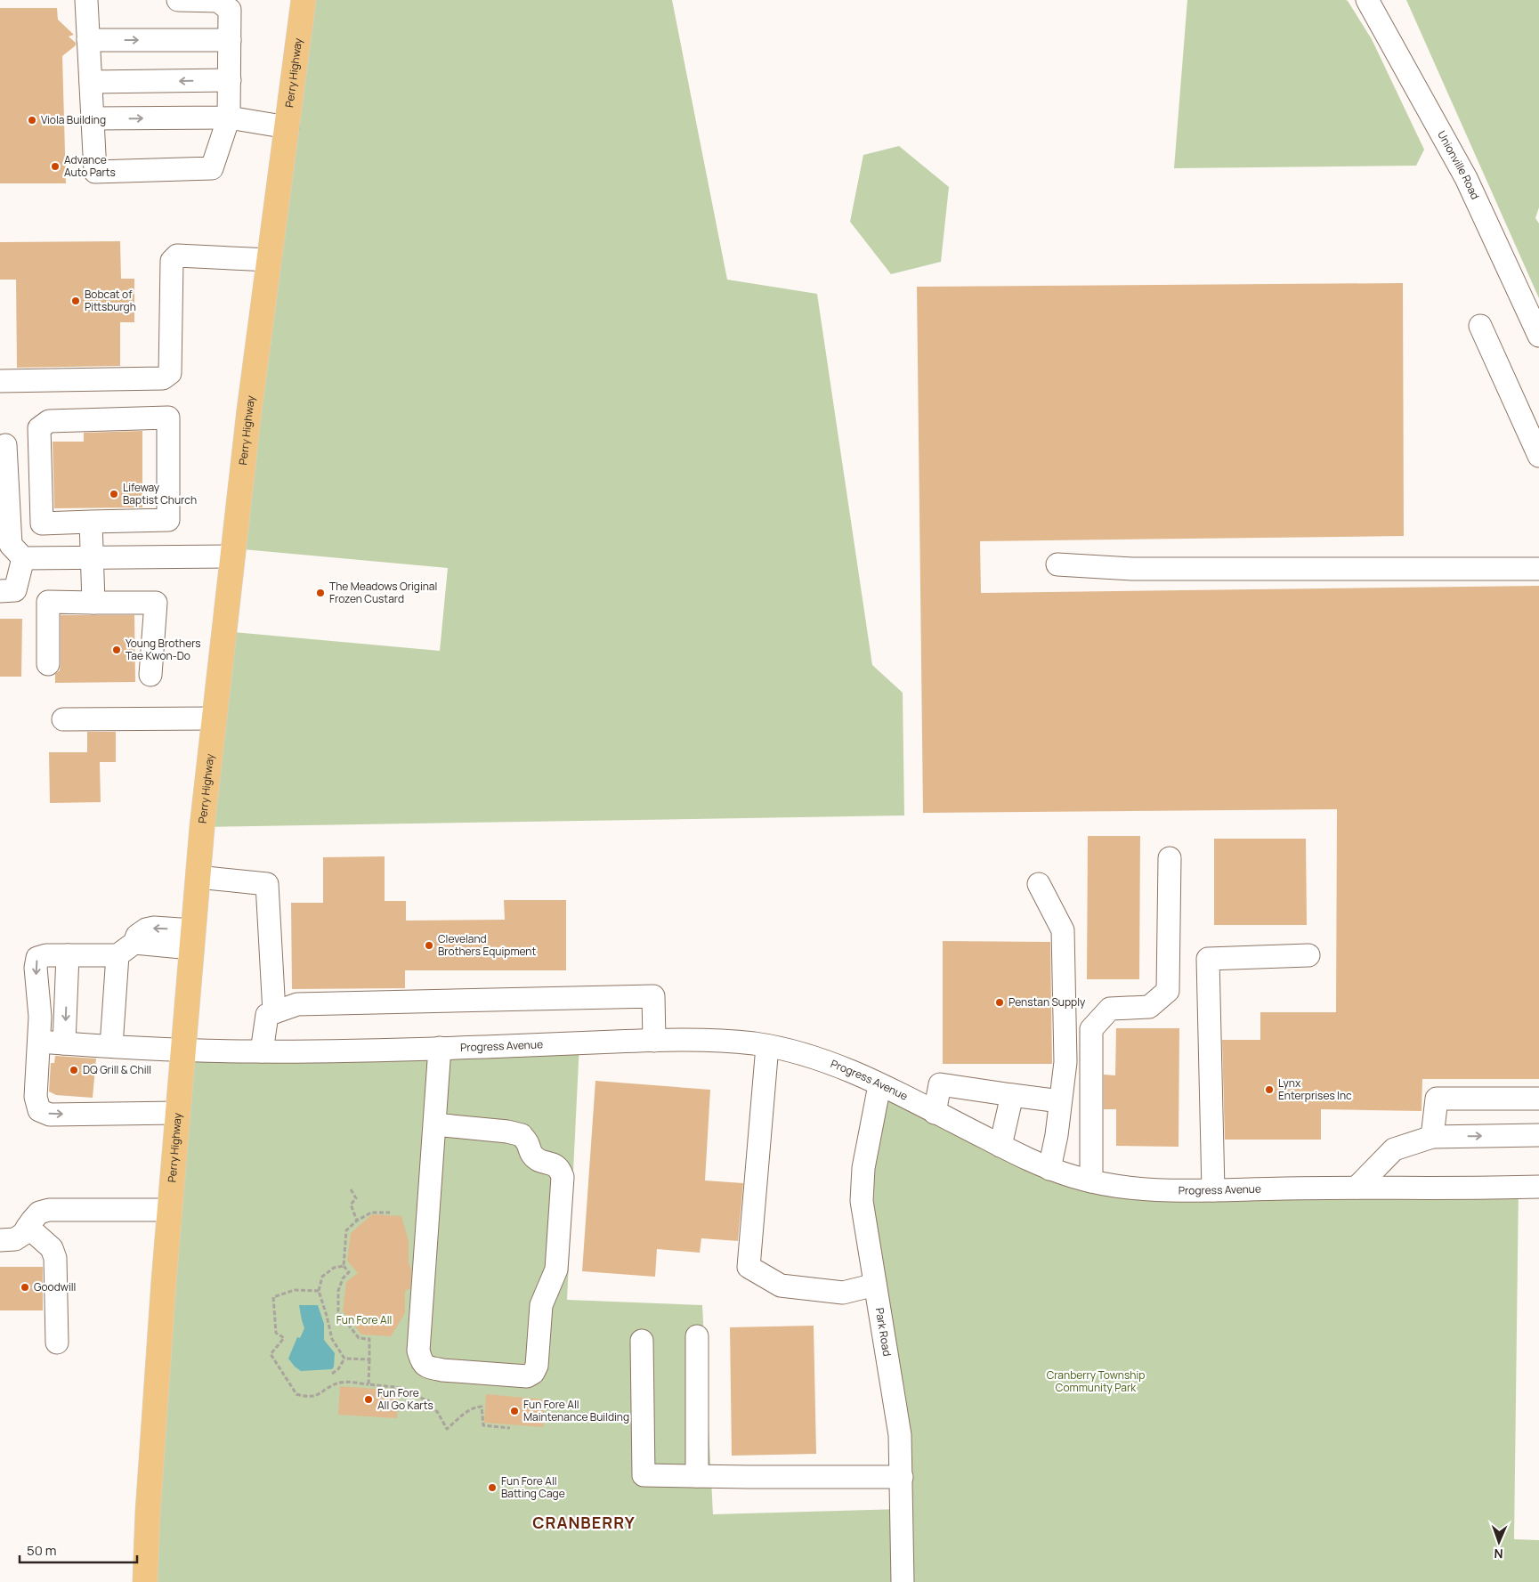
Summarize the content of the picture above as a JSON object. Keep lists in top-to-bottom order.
{
  "streets": {
    "main road": ["Perry Highway"],
    "street": ["Unionville Road", "Progress Avenue", "Park Road"]
  },
  "crossings": [
    ["Perry Highway", "Progress Avenue"],
    ["Progress Avenue", "Park Road"]
  ],
  "districts": ["CRANBERRY"],
  "parks": ["Fun Fore All", "Cranberry Township Community Park"],
  "places": [
    "Viola Building",
    "Advance Auto Parts",
    "Bobcat of Pittsburgh",
    "Lifeway Baptist Church",
    "The Meadows Original Frozen Custard",
    "Young Brothers Tae Kwon-Do",
    "Cleveland Brothers Equipment",
    "Penstan Supply",
    "DQ Grill & Chill",
    "Lynx Enterprises Inc",
    "Goodwill",
    "Fun Fore All Go Karts",
    "Fun Fore All Maintenance Building",
    "Fun Fore All Batting Cage"
  ],
  "scale_bar": "50 m",
  "north": "bottom"
}
